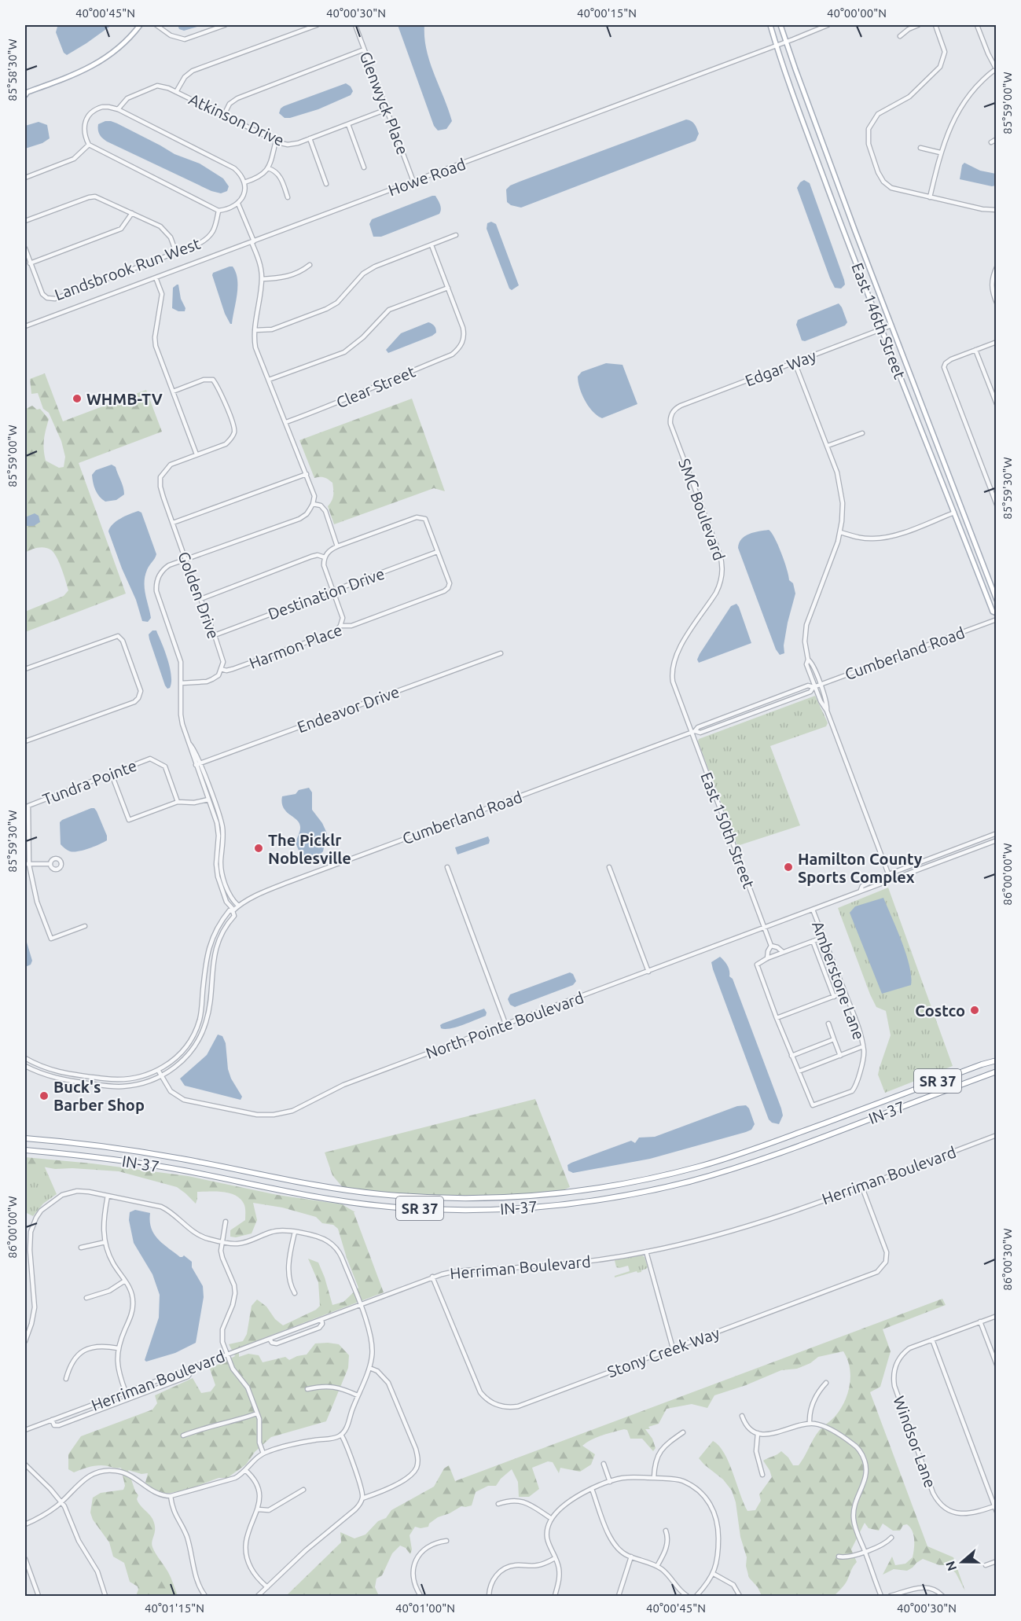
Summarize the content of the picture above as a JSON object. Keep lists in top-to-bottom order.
{
  "streets": {
    "highway": ["SR 37", "IN-37"],
    "main road": ["East 146th Street"],
    "street": [
      "Glenwyck Place",
      "Atkinson Drive",
      "Howe Road",
      "Landsbrook Run West",
      "Edgar Way",
      "Clear Street",
      "SMC Boulevard",
      "Destination Drive",
      "Golden Drive",
      "Harmon Place",
      "Cumberland Road",
      "Endeavor Drive",
      "Tundra Pointe",
      "East 150th Street",
      "Amberstone Lane",
      "North Pointe Boulevard",
      "Herriman Boulevard",
      "Stony Creek Way",
      "Windsor Lane"
    ]
  },
  "crossings": [
    ["Glenwyck Place", "Atkinson Drive"],
    ["Glenwyck Place", "Howe Road"],
    ["Howe Road", "East 146th Street"],
    ["East 146th Street", "Edgar Way"],
    ["Edgar Way", "SMC Boulevard"],
    ["SMC Boulevard", "Cumberland Road"],
    ["SMC Boulevard", "East 150th Street"],
    ["Destination Drive", "Golden Drive"],
    ["Destination Drive", "Harmon Place"],
    ["Golden Drive", "Harmon Place"],
    ["Cumberland Road", "East 150th Street"],
    ["Cumberland Road", "North Pointe Boulevard"],
    ["East 150th Street", "North Pointe Boulevard"],
    ["Amberstone Lane", "North Pointe Boulevard"],
    ["Herriman Boulevard", "Stony Creek Way"]
  ],
  "places": [
    "WHMB-TV",
    "The Picklr Noblesville",
    "Hamilton County Sports Complex",
    "Costco",
    "Buck's Barber Shop"
  ],
  "north": "left",
  "coordinates": [
    "40°00'45\"N",
    "40°00'30\"N",
    "40°00'15\"N",
    "40°00'00\"N",
    "85°58'30\"W",
    "85°59'00\"W",
    "85°59'30\"W",
    "86°00'00\"W",
    "86°00'30\"W",
    "40°01'15\"N",
    "40°01'00\"N"
  ]
}
